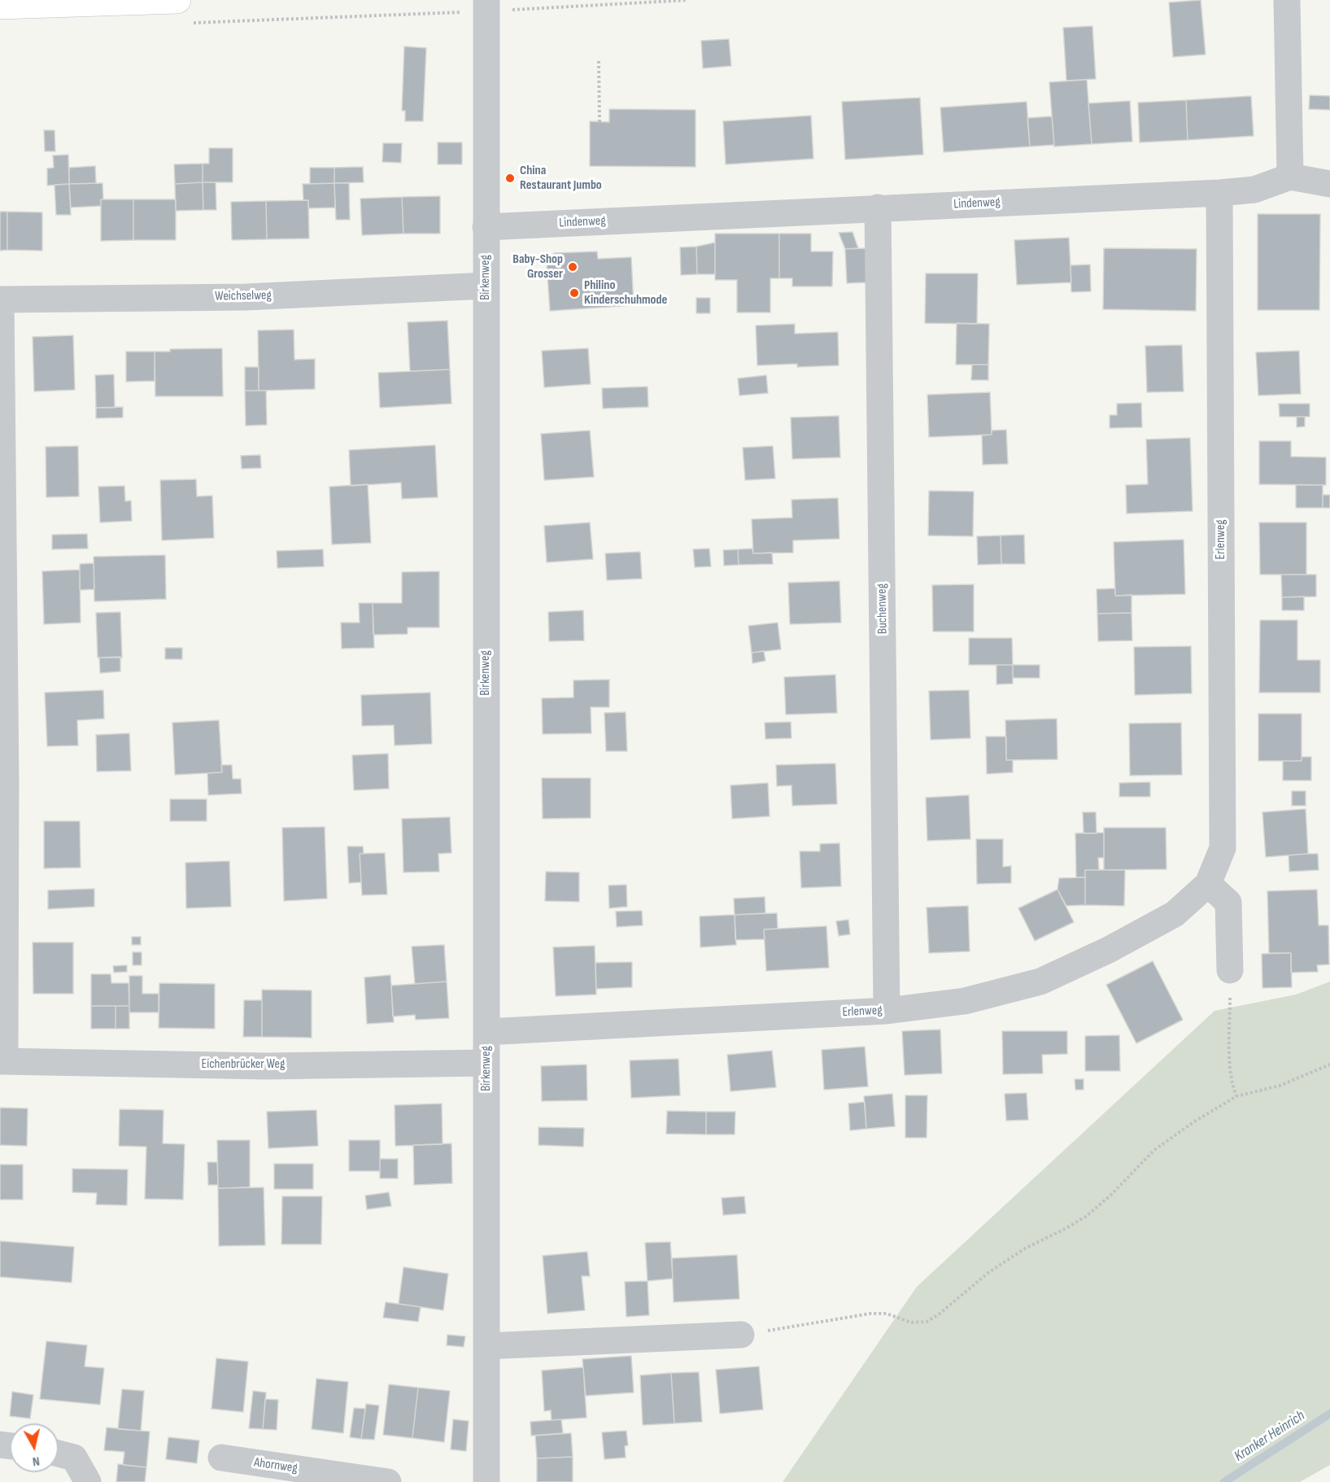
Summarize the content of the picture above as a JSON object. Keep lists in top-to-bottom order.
{
  "streets": {
    "street": [
      "Lindenweg",
      "Birkenweg",
      "Weichselweg",
      "Erlenweg",
      "Buchenweg",
      "Eichenbrücker Weg",
      "Ahornweg"
    ]
  },
  "crossings": [
    ["Lindenweg", "Birkenweg"],
    ["Lindenweg", "Erlenweg"],
    ["Lindenweg", "Buchenweg"],
    ["Birkenweg", "Weichselweg"],
    ["Birkenweg", "Erlenweg"],
    ["Birkenweg", "Eichenbrücker Weg"],
    ["Erlenweg", "Buchenweg"]
  ],
  "water": ["Kranker Heinrich"],
  "places": ["China Restaurant Jumbo", "Baby-Shop Grosser", "Philino Kinderschuhmode"],
  "north": "bottom"
}
